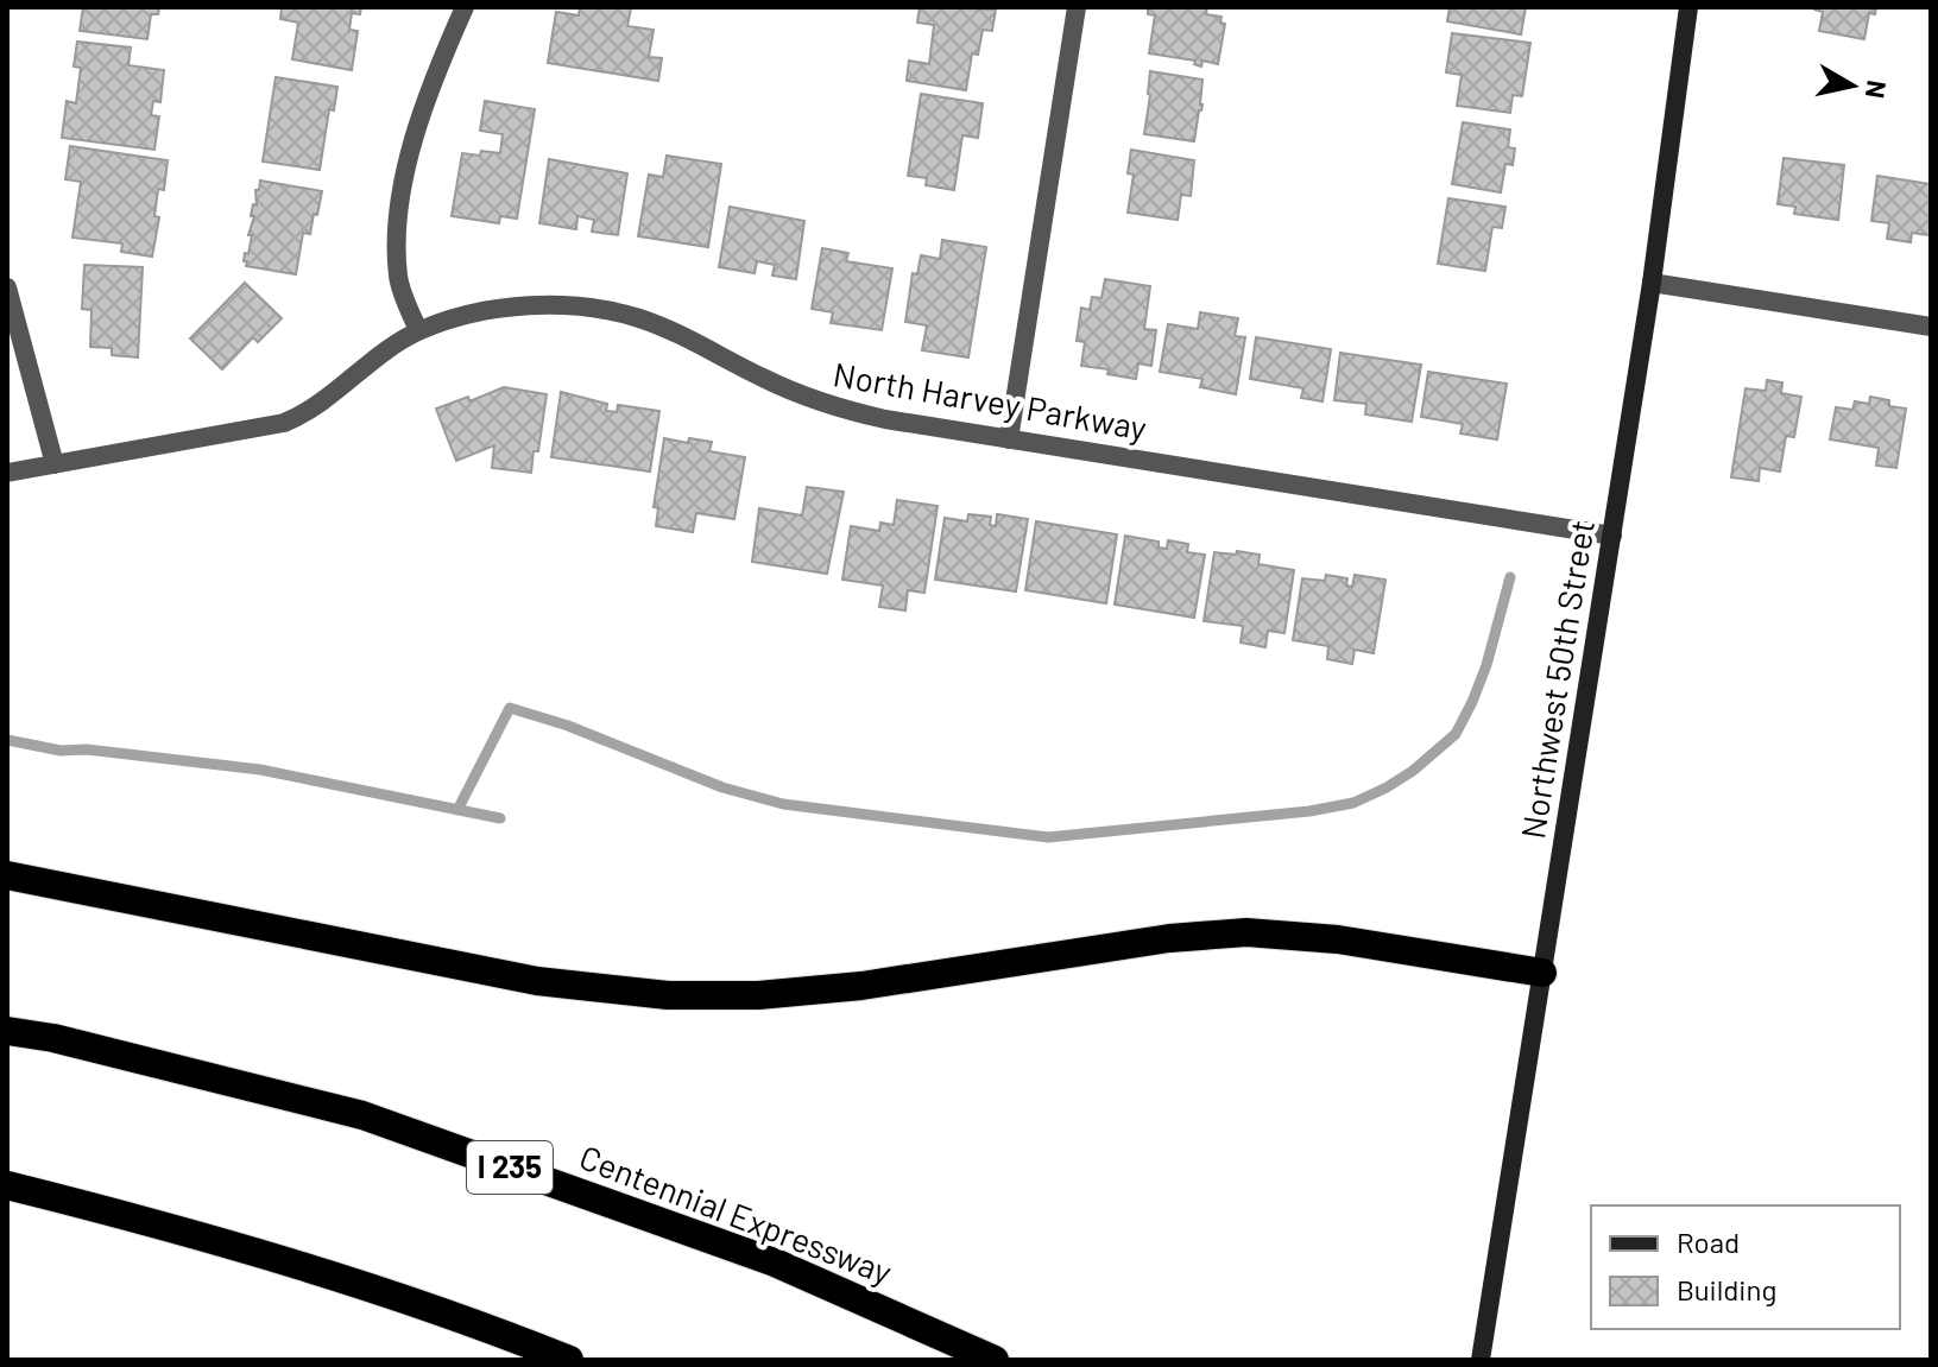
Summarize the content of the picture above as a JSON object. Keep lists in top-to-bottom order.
{
  "streets": {
    "highway": ["I 235", "Centennial Expressway"],
    "main road": ["Northwest 50th Street"],
    "street": ["North Harvey Parkway"]
  },
  "crossings": [
    ["North Harvey Parkway", "Northwest 50th Street"]
  ],
  "legend": ["Road", "Building"],
  "north": "right"
}
